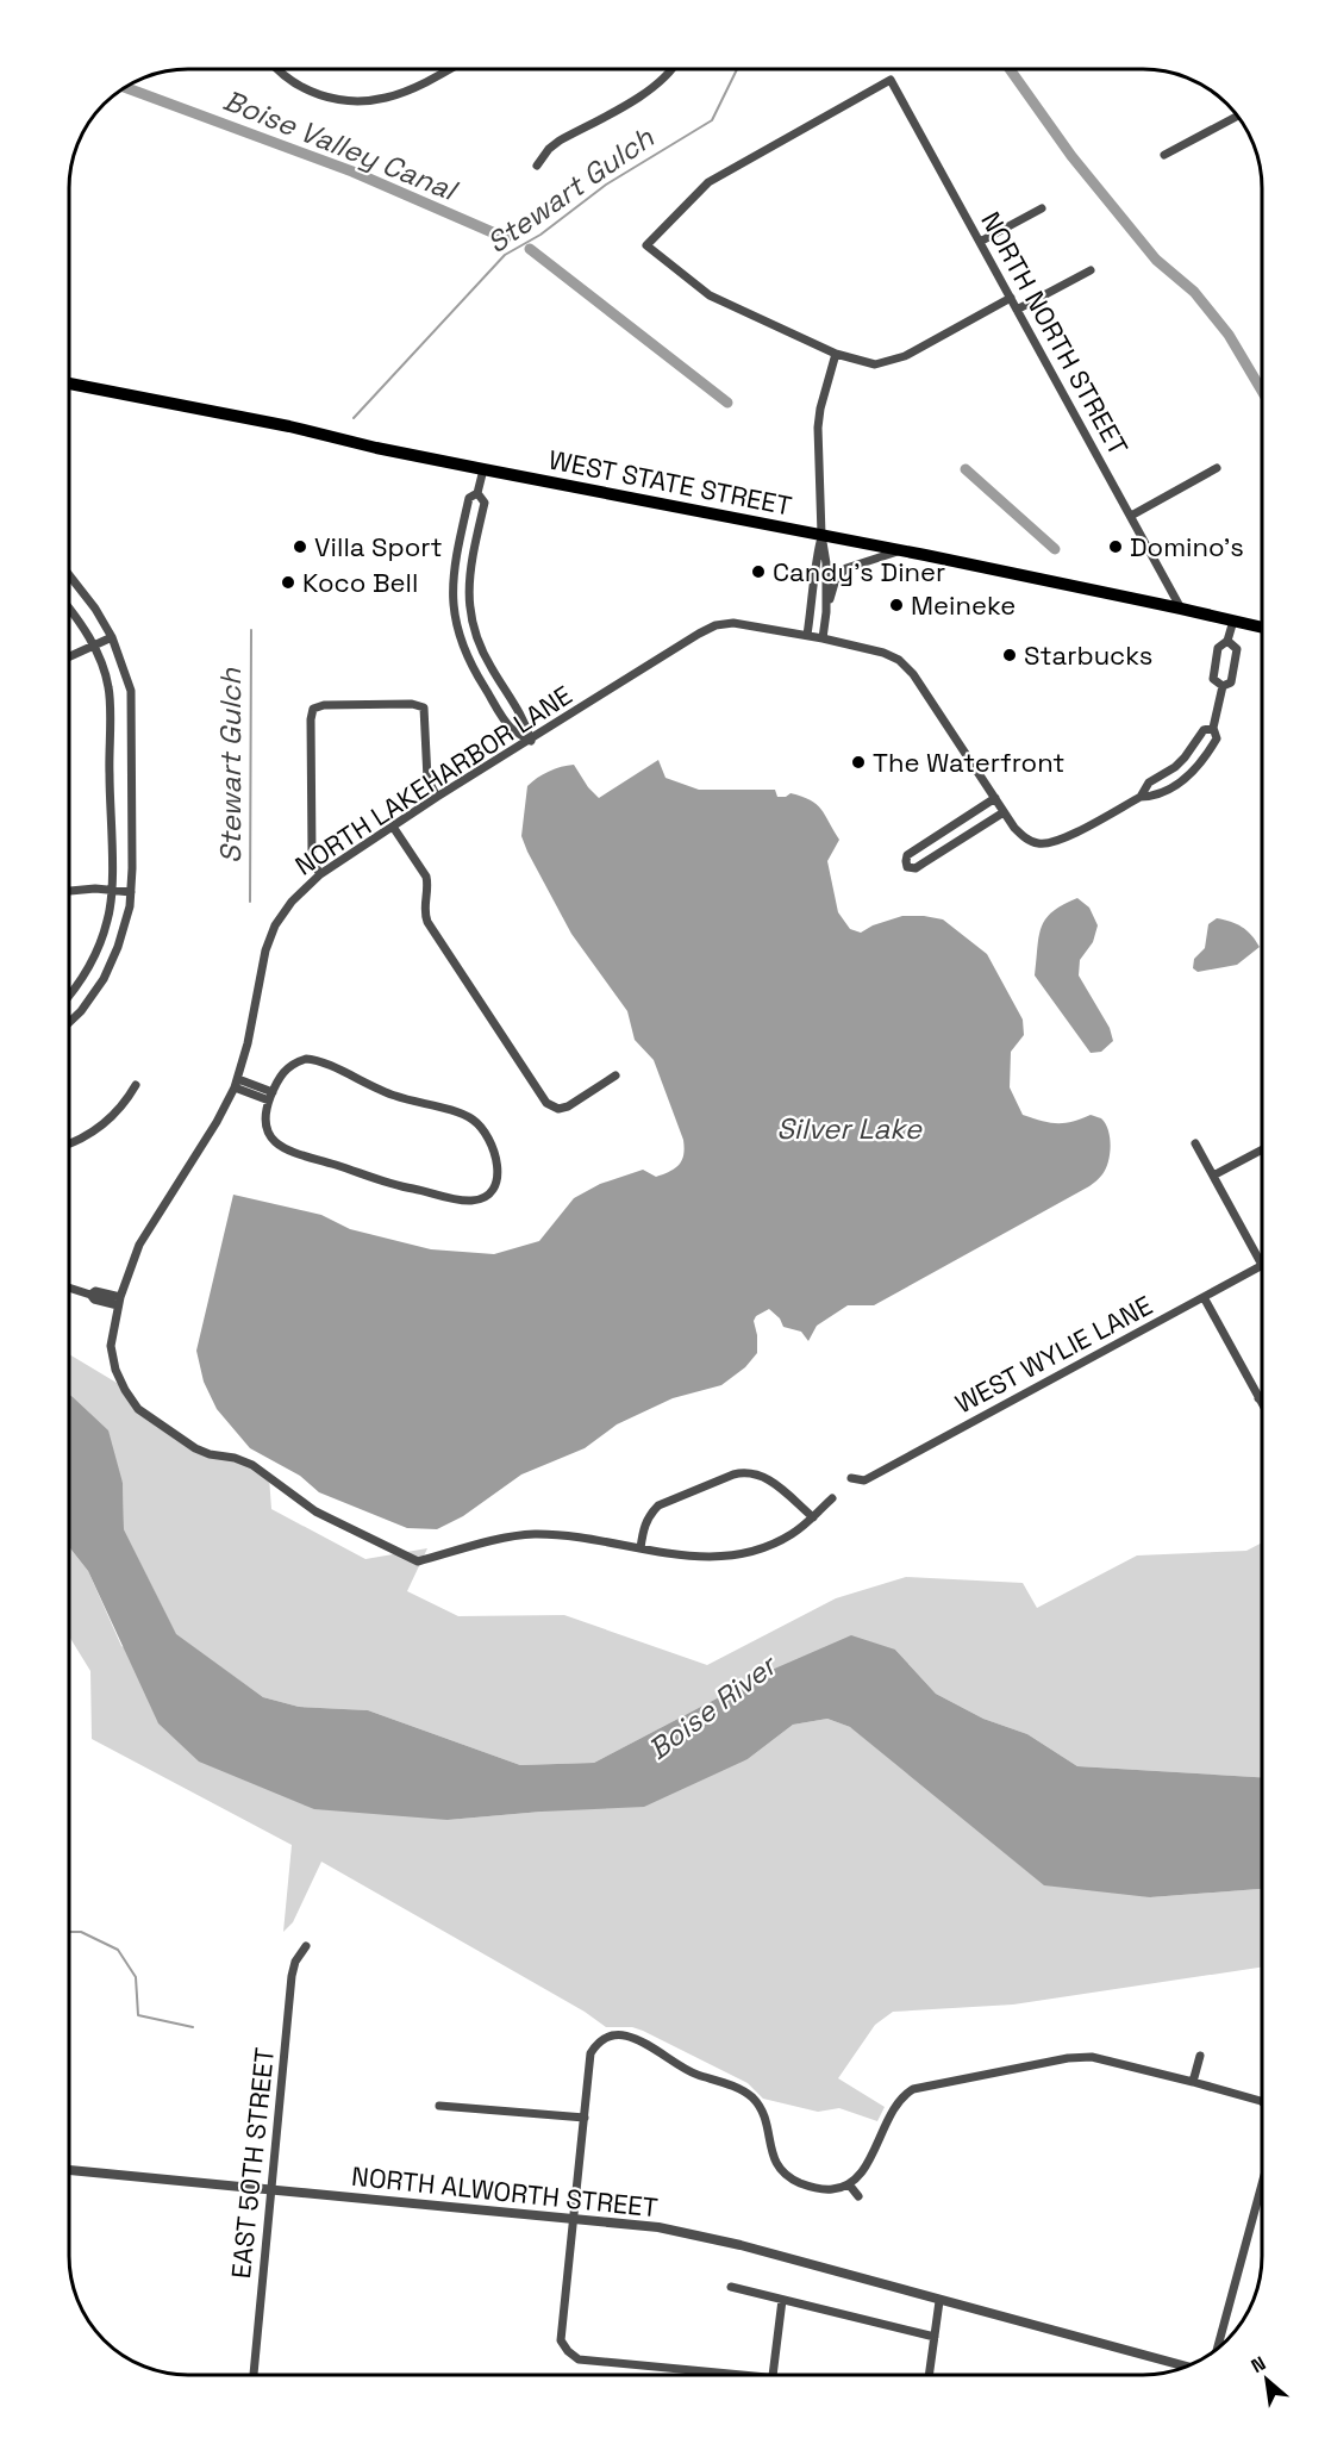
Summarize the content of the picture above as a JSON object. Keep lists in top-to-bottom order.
{
  "streets": {
    "main road": ["WEST STATE STREET"],
    "street": [
      "NORTH NORTH STREET",
      "NORTH LAKEHARBOR LANE",
      "WEST WYLIE LANE",
      "EAST 50TH STREET",
      "NORTH ALWORTH STREET"
    ]
  },
  "crossings": [
    ["NORTH NORTH STREET", "WEST STATE STREET"],
    ["WEST STATE STREET", "NORTH LAKEHARBOR LANE"],
    ["EAST 50TH STREET", "NORTH ALWORTH STREET"]
  ],
  "water": [
    "Boise Valley Canal",
    "Stewart Gulch",
    "Silver Lake",
    "Boise River"
  ],
  "places": [
    "Villa Sport",
    "Domino's",
    "Candy's Diner",
    "Koco Bell",
    "Meineke",
    "Starbucks",
    "The Waterfront"
  ],
  "north": "top left"
}
